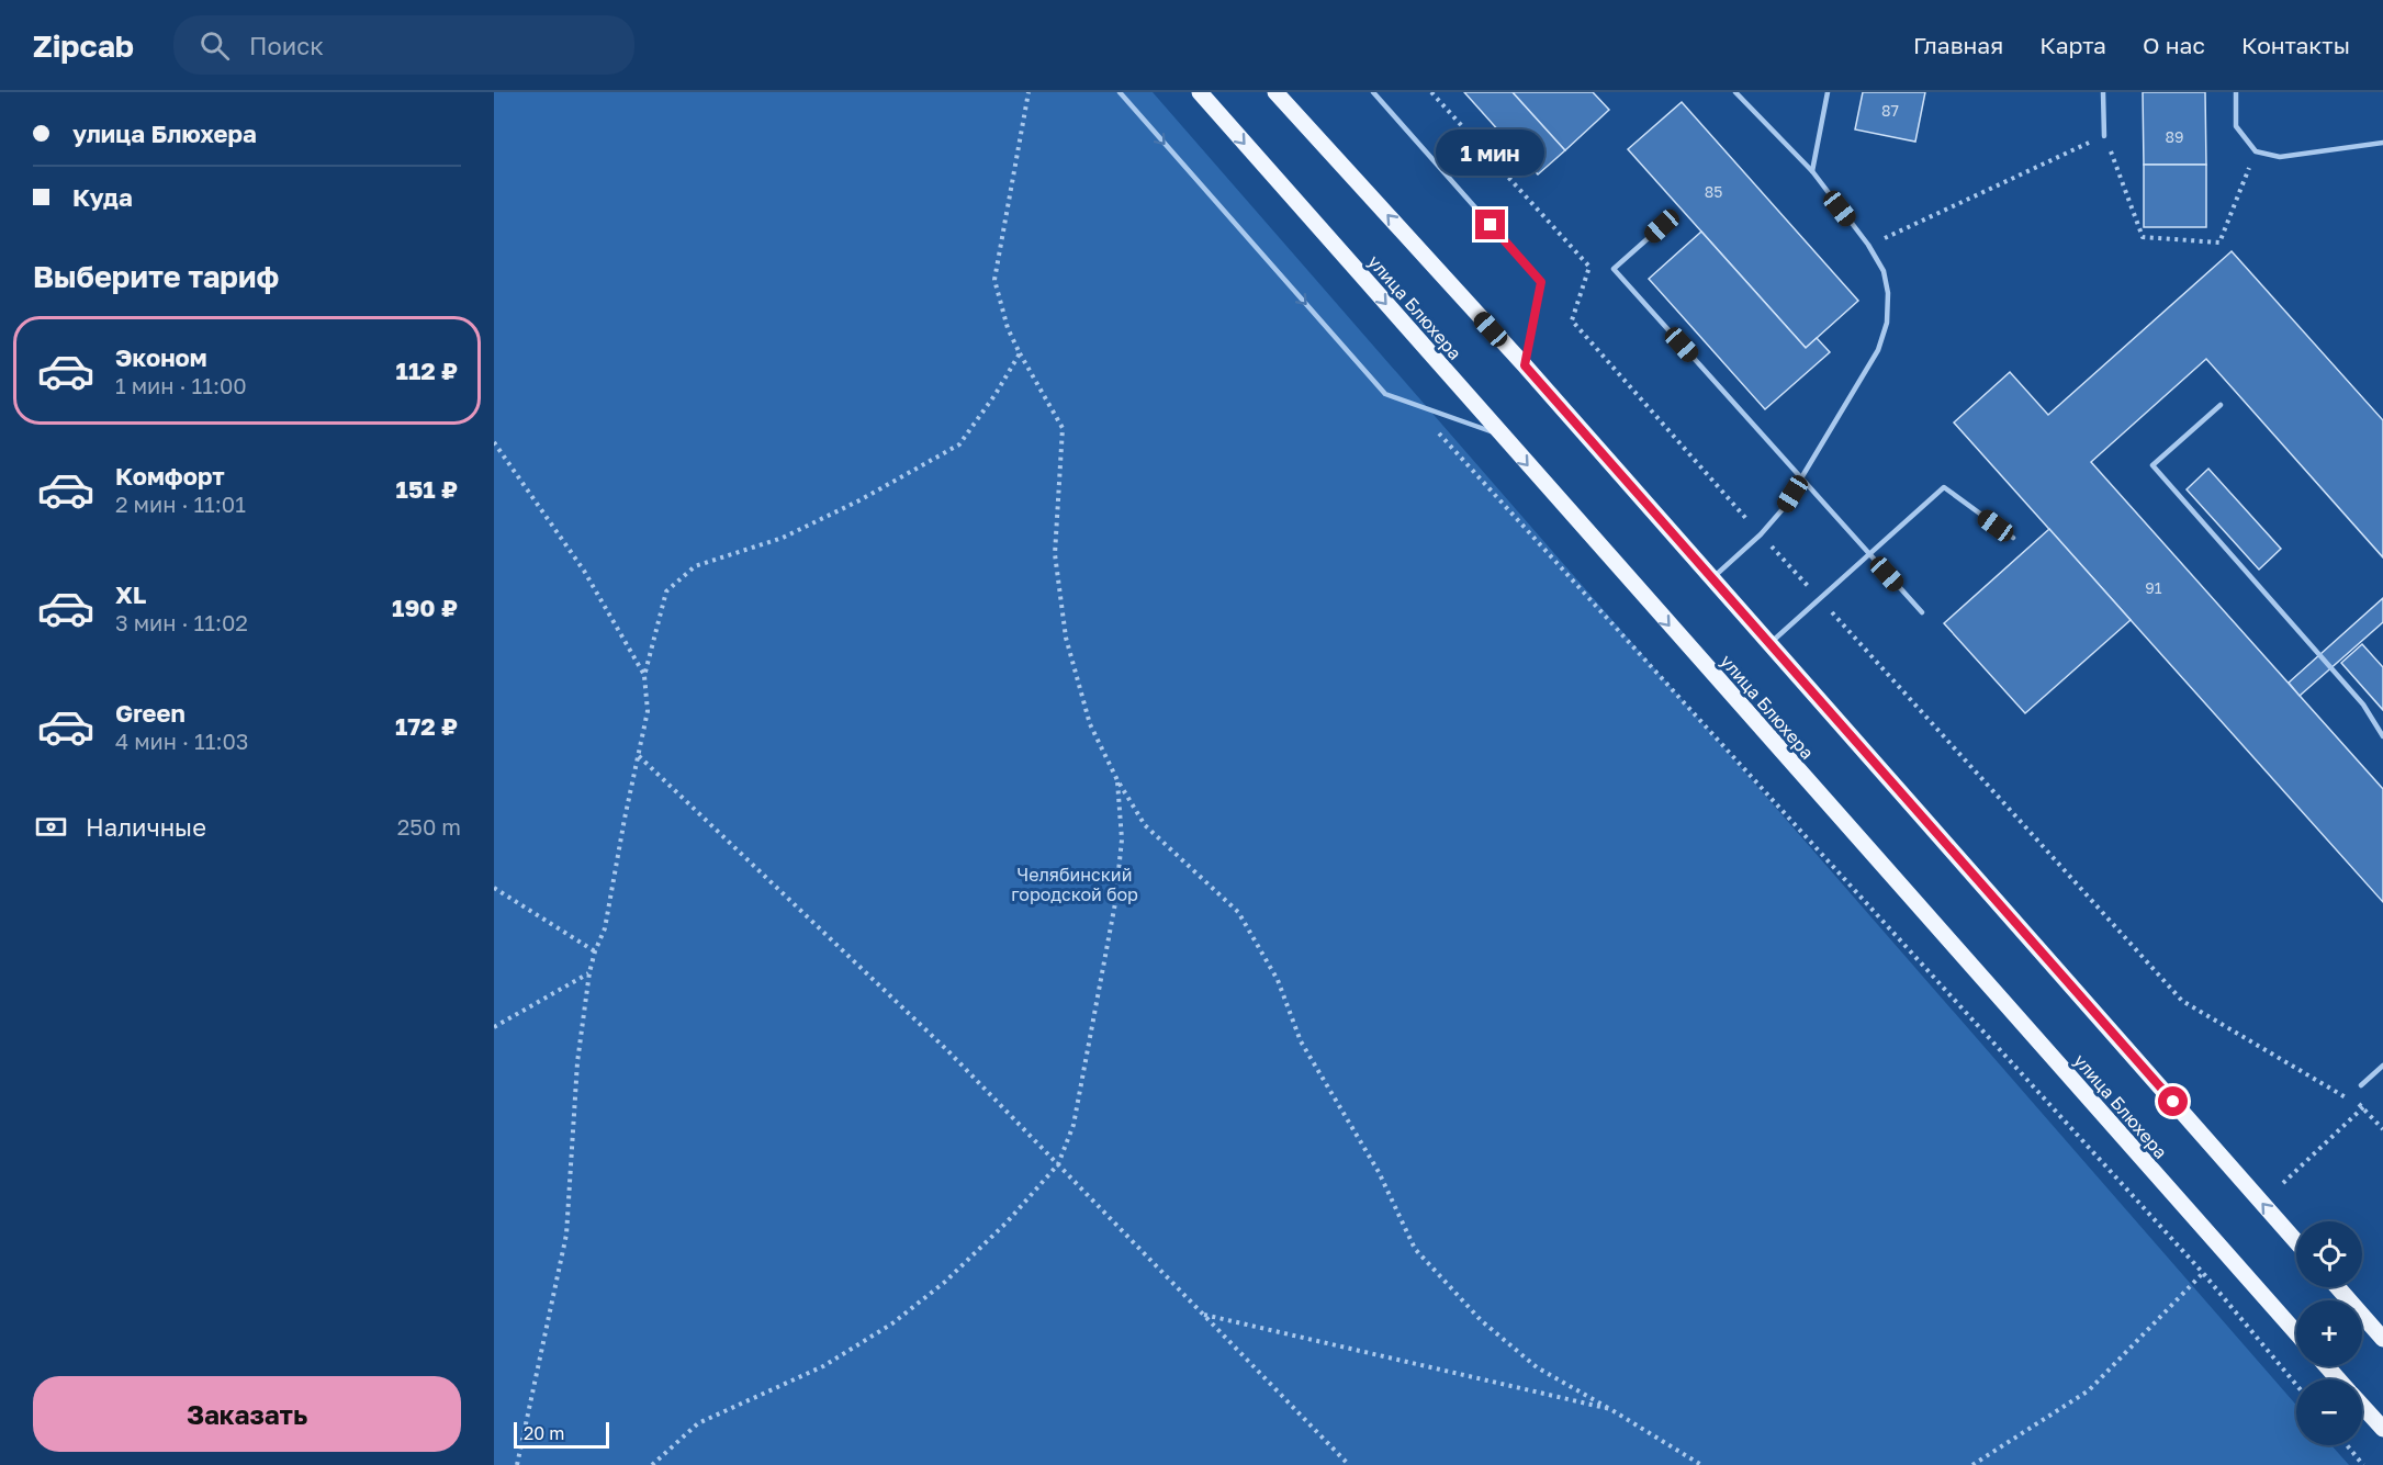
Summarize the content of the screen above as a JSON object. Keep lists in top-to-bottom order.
{
  "streets": {
    "main road": ["улица Блюхера"]
  },
  "parks": ["Челябинский городской бор"],
  "house_numbers": [
    "87",
    "89",
    "85",
    "91"
  ],
  "scale_bar": "20 m",
  "page": {
    "header": "Zipcab",
    "search": "Поиск",
    "nav": [
      "Главная",
      "Карта",
      "О нас",
      "Контакты"
    ],
    "banner": ["улица Блюхера", "Куда"],
    "bubble": "1 мин",
    "heading": "Выберите тариф",
    "list": [
      {
        "name": "Эконом",
        "note": "1 мин · 11:00",
        "value": "112 ₽"
      },
      {
        "name": "Комфорт",
        "note": "2 мин · 11:01",
        "value": "151 ₽"
      },
      {
        "name": "XL",
        "note": "3 мин · 11:02",
        "value": "190 ₽"
      },
      {
        "name": "Green",
        "note": "4 мин · 11:03",
        "value": "172 ₽"
      }
    ],
    "pay": ["Наличные", "250 m"],
    "map_buttons": ["+", "−"],
    "buttons": "Заказать",
    "scale": "20 m"
  }
}
